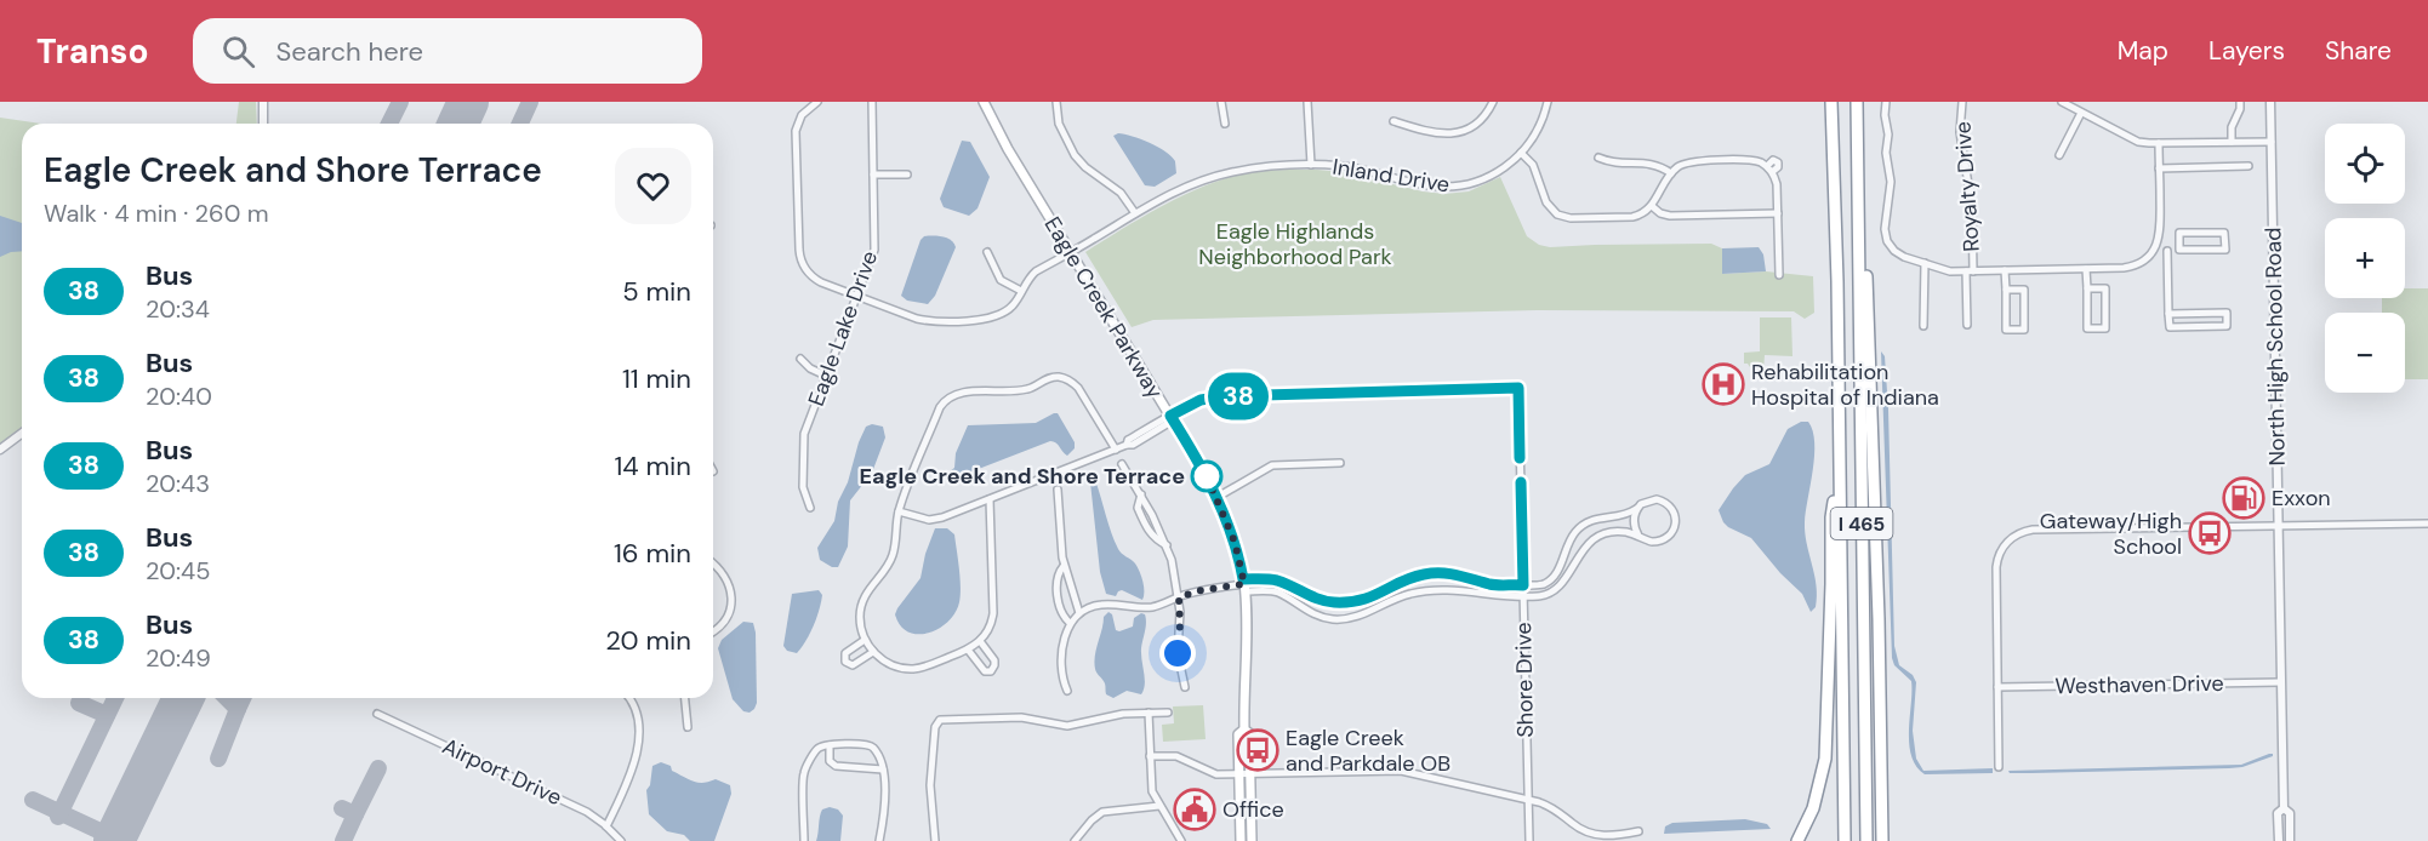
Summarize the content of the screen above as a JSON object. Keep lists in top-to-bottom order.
{
  "streets": {
    "highway": ["I 465"],
    "main road": ["Eagle Creek Parkway"],
    "street": [
      "Inland Drive",
      "Royalty Drive",
      "Eagle Lake Drive",
      "North High School Road",
      "Shore Drive",
      "Westhaven Drive",
      "Airport Drive"
    ]
  },
  "crossings": [
    ["Inland Drive", "Eagle Creek Parkway"],
    ["Inland Drive", "Eagle Lake Drive"],
    ["Eagle Creek Parkway", "Shore Drive"],
    ["North High School Road", "Westhaven Drive"]
  ],
  "parks": ["Eagle Highlands Neighborhood Park"],
  "places": {
    "hospital": ["Rehabilitation Hospital of Indiana"],
    "other": ["Eagle Creek and Shore Terrace"],
    "fuel station": ["Exxon"],
    "bus stop": ["Gateway/High School", "Eagle Creek and Parkdale OB"],
    "public building": ["Office"]
  },
  "lines": ["bus line 38"],
  "page": {
    "header": "Transo",
    "search": "Search here",
    "nav": ["Map", "Layers", "Share"],
    "on_map": "38",
    "map_buttons": ["+", "−"],
    "heading": ["Eagle Creek and Shore Terrace", "Walk · 4 min · 260 m"],
    "list": [
      {
        "mark": "38",
        "name": "Bus",
        "note": "20:34",
        "value": "5 min"
      },
      {
        "mark": "38",
        "name": "Bus",
        "note": "20:40",
        "value": "11 min"
      },
      {
        "mark": "38",
        "name": "Bus",
        "note": "20:43",
        "value": "14 min"
      },
      {
        "mark": "38",
        "name": "Bus",
        "note": "20:45",
        "value": "16 min"
      },
      {
        "mark": "38",
        "name": "Bus",
        "note": "20:49",
        "value": "20 min"
      }
    ]
  }
}
